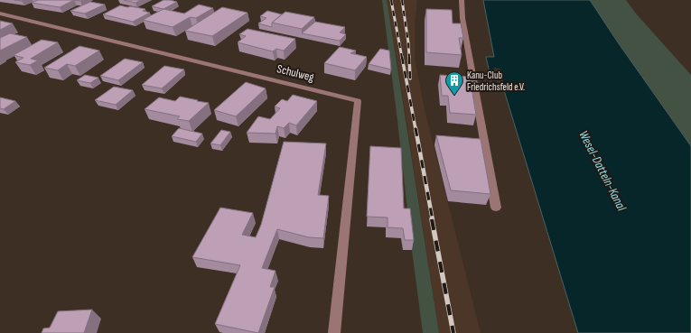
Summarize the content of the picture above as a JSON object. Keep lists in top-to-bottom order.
{
  "streets": {
    "street": ["Schulweg"]
  },
  "water": ["Wesel-Datteln-Kanal"],
  "places": {
    "building": ["Kanu-Club Friedrichsfeld e.V."]
  }
}
